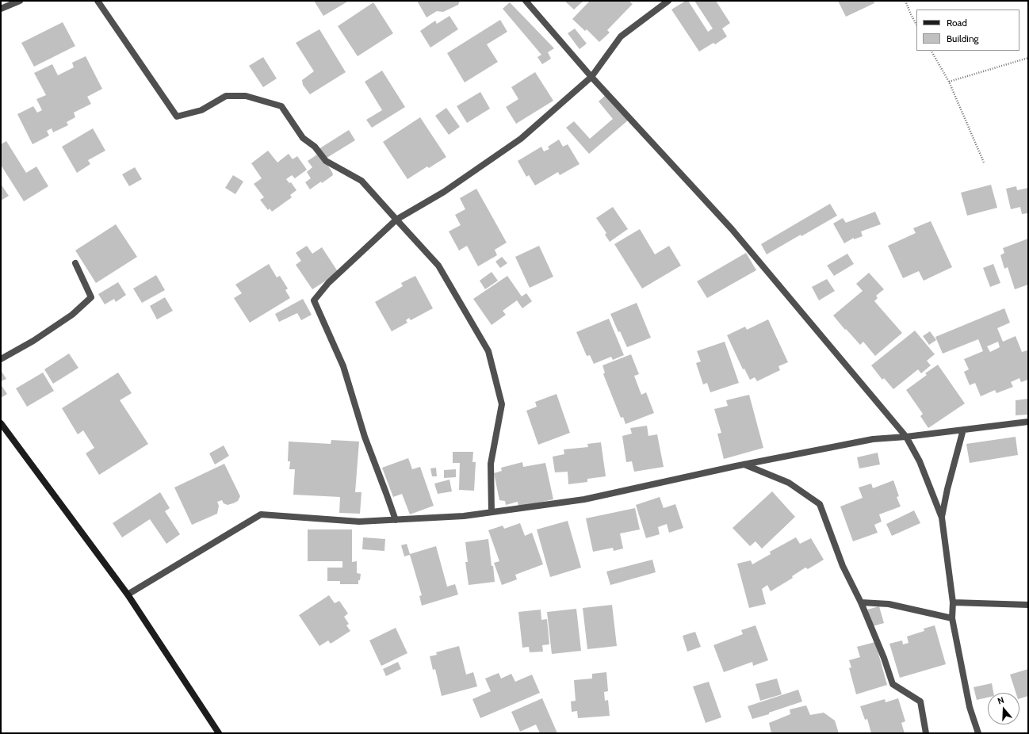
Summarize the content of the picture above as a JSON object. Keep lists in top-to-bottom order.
{
  "legend": ["Road", "Building"],
  "north": "top"
}
